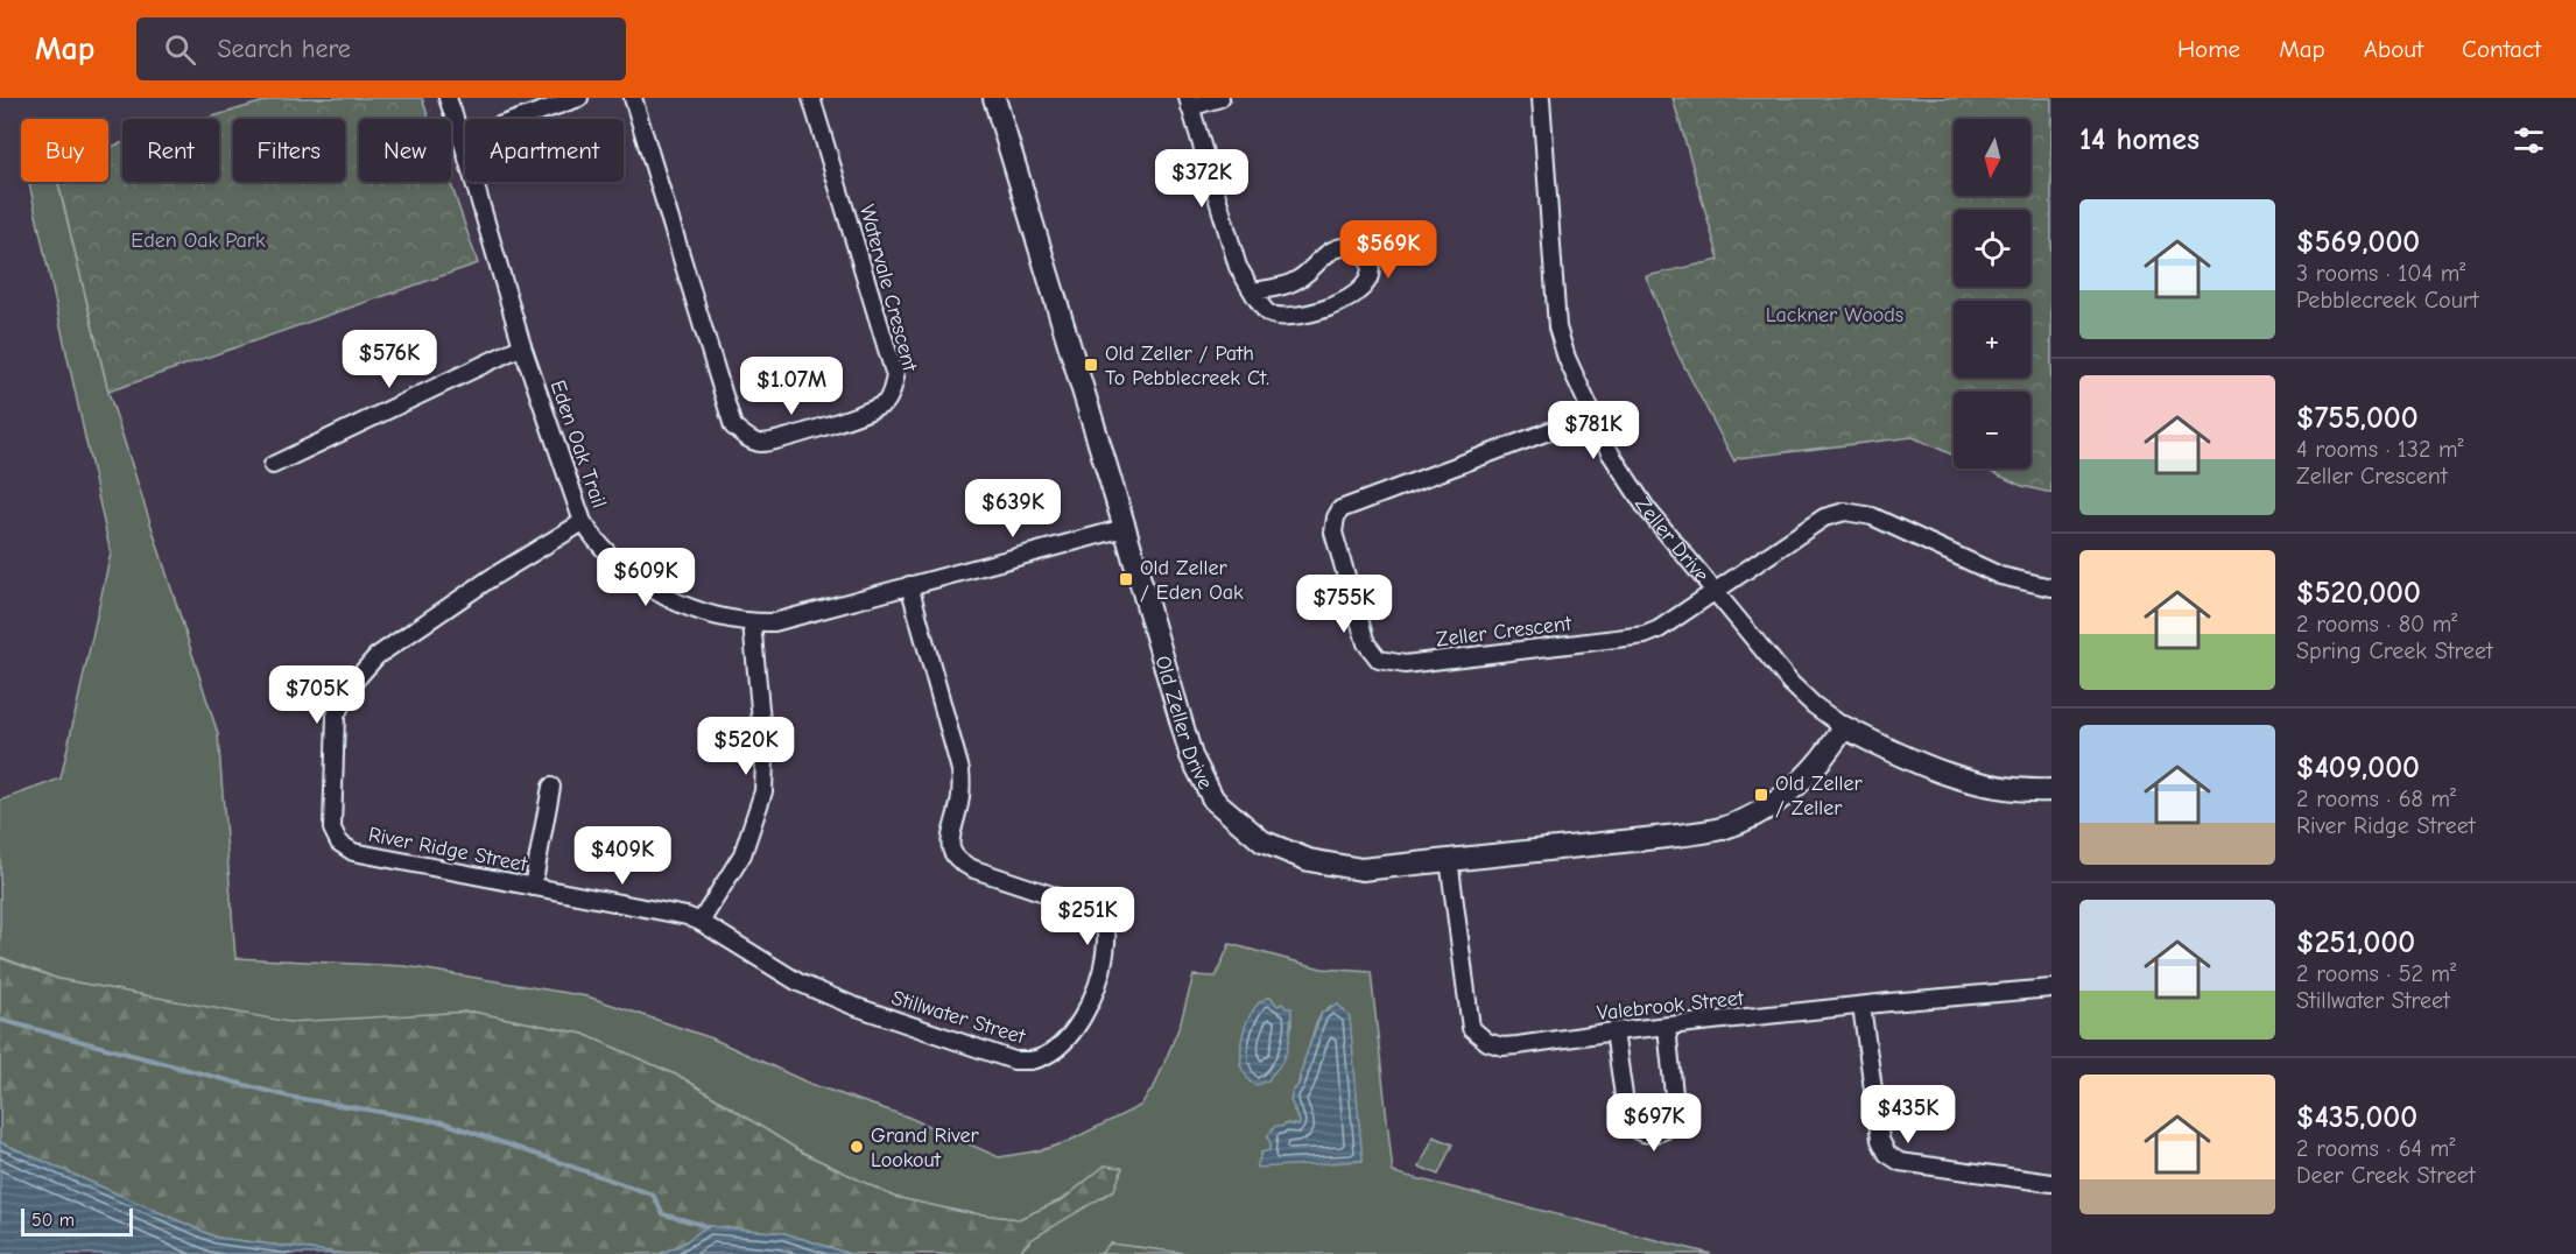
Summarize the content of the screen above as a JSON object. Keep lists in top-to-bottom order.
{
  "streets": {
    "street": [
      "Watervale Crescent",
      "Eden Oak Trail",
      "Zeller Drive",
      "Zeller Crescent",
      "Old Zeller Drive",
      "River Ridge Street",
      "Valebrook Street",
      "Stillwater Street"
    ]
  },
  "crossings": [
    ["Eden Oak Trail", "Old Zeller Drive"],
    ["Eden Oak Trail", "River Ridge Street"],
    ["Eden Oak Trail", "Stillwater Street"],
    ["Zeller Drive", "Zeller Crescent"],
    ["Zeller Drive", "Old Zeller Drive"],
    ["Old Zeller Drive", "Valebrook Street"],
    ["River Ridge Street", "Stillwater Street"]
  ],
  "parks": ["Eden Oak Park", "Lackner Woods"],
  "places": {
    "transit": ["Old Zeller / Path To Pebblecreek Ct.", "Old Zeller / Eden Oak", "Old Zeller / Zeller"],
    "other": ["Grand River Lookout"]
  },
  "scale_bar": "50 m",
  "north": "bottom",
  "page": {
    "header": "Map",
    "search": "Search here",
    "nav": [
      "Home",
      "Map",
      "About",
      "Contact"
    ],
    "heading": "14 homes",
    "map_buttons": ["+", "−"],
    "chip": [
      "Buy",
      "Rent",
      "Filters",
      "New",
      "Apartment"
    ],
    "price": [
      "$372K",
      "$569K",
      "$576K",
      "$1.07M",
      "$781K",
      "$639K",
      "$609K",
      "$755K",
      "$705K",
      "$520K",
      "$409K",
      "$251K",
      "$435K",
      "$697K"
    ],
    "list": [
      {
        "name": "$569,000",
        "note": "3 rooms · 104 m² · Pebblecreek Court"
      },
      {
        "name": "$755,000",
        "note": "4 rooms · 132 m² · Zeller Crescent"
      },
      {
        "name": "$520,000",
        "note": "2 rooms · 80 m² · Spring Creek Street"
      },
      {
        "name": "$409,000",
        "note": "2 rooms · 68 m² · River Ridge Street"
      },
      {
        "name": "$251,000",
        "note": "2 rooms · 52 m² · Stillwater Street"
      },
      {
        "name": "$435,000",
        "note": "2 rooms · 64 m² · Deer Creek Street"
      }
    ],
    "scale": "50 m"
  }
}
